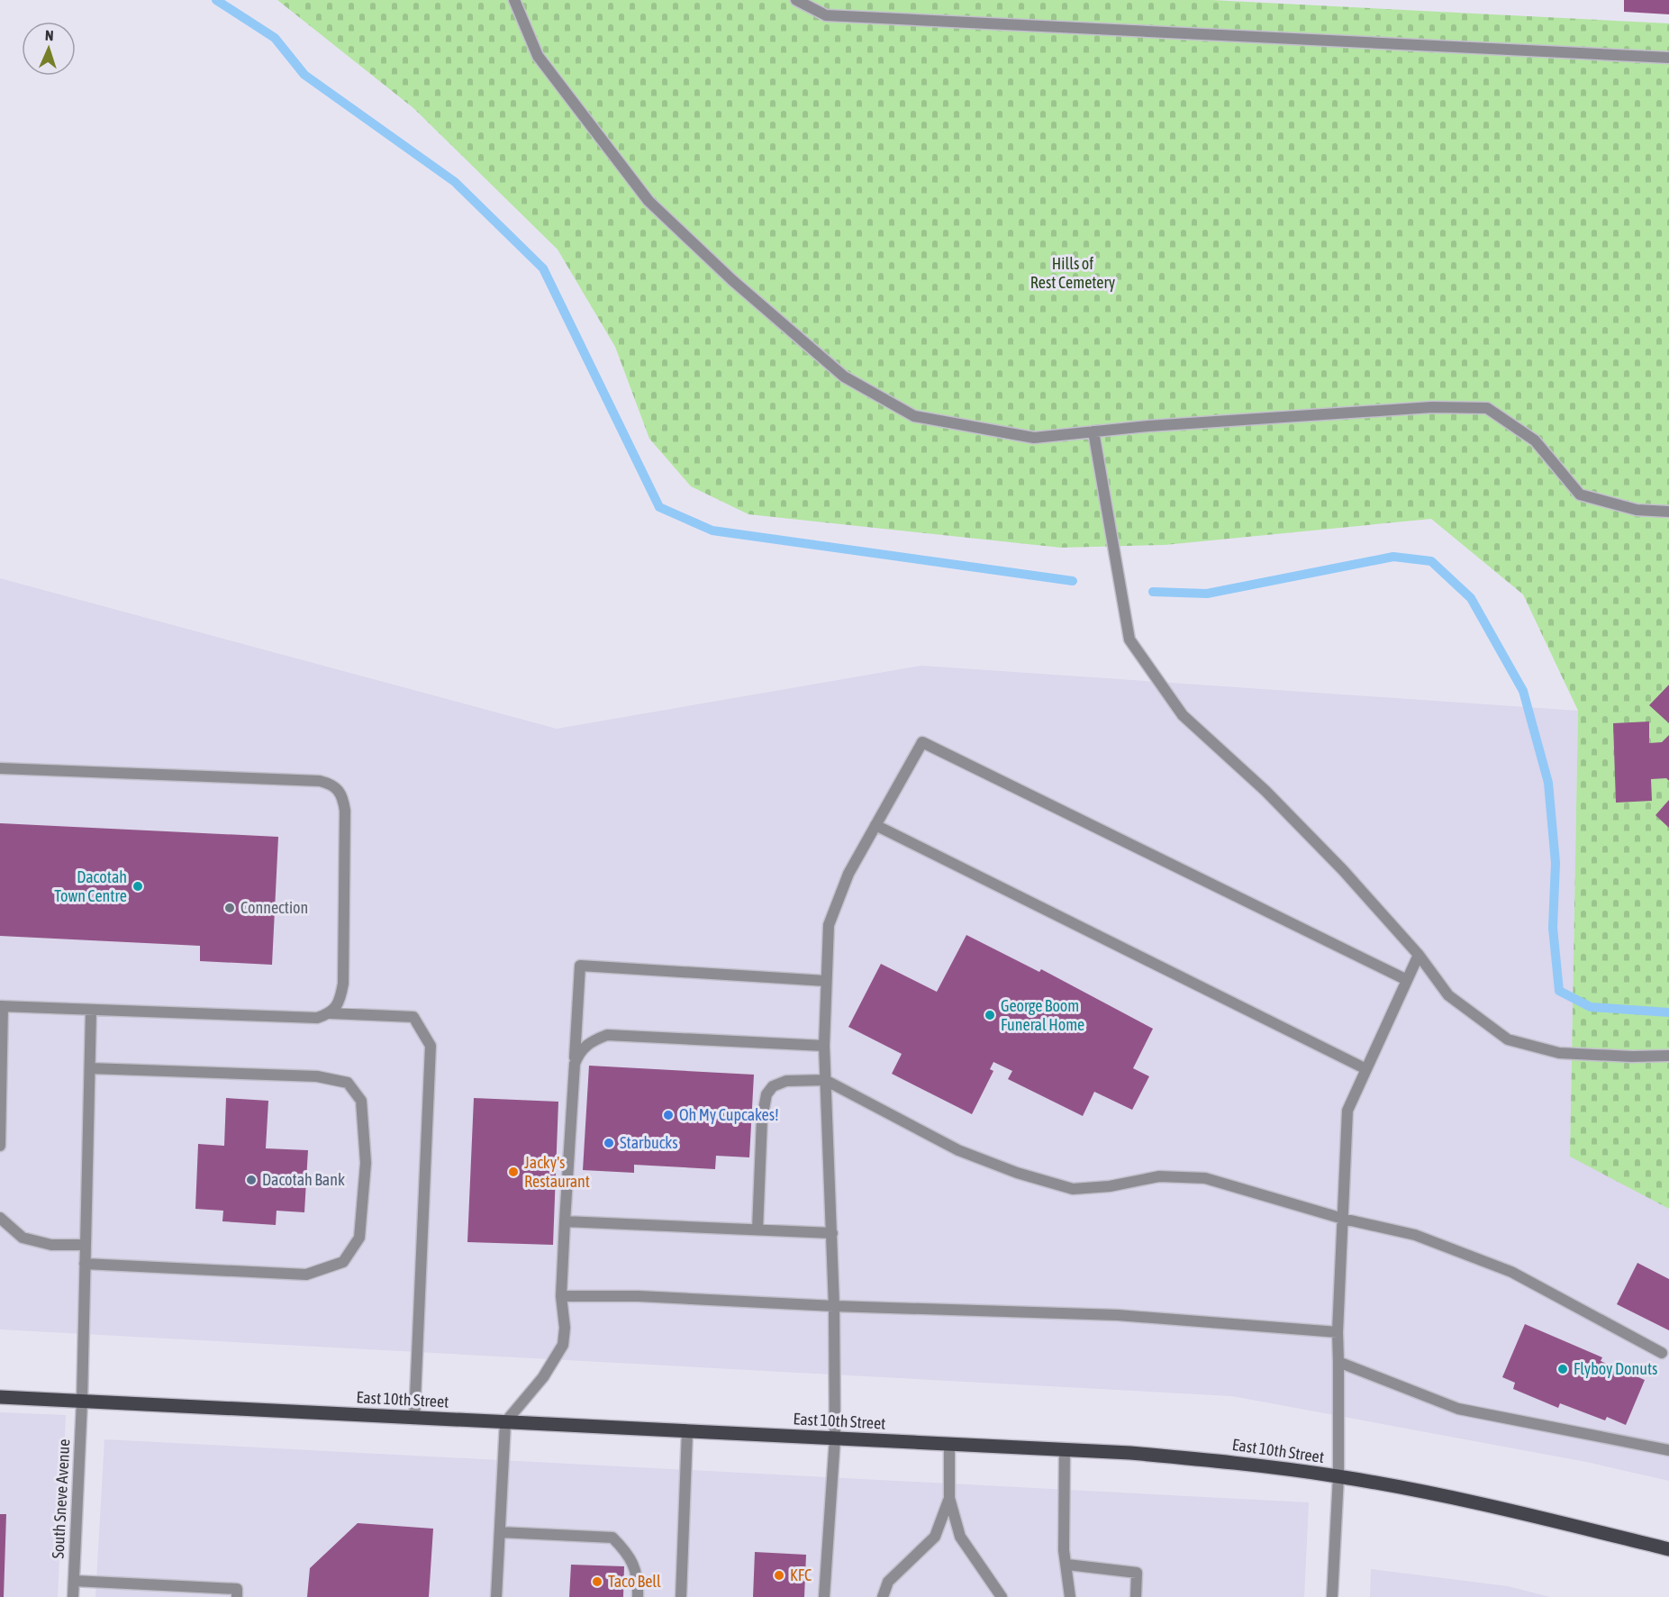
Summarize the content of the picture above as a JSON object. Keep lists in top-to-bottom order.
{
  "streets": {
    "main road": ["East 10th Street"],
    "street": ["South Sneve Avenue"]
  },
  "crossings": [
    ["East 10th Street", "South Sneve Avenue"]
  ],
  "parks": ["Hills of Rest Cemetery"],
  "places": [
    "Dacotah Town Centre",
    "Connection",
    "George Boom Funeral Home",
    "Oh My Cupcakes!",
    "Starbucks",
    "Jacky's Restaurant",
    "Dacotah Bank",
    "Flyboy Donuts",
    "KFC",
    "Taco Bell"
  ],
  "north": "top"
}
